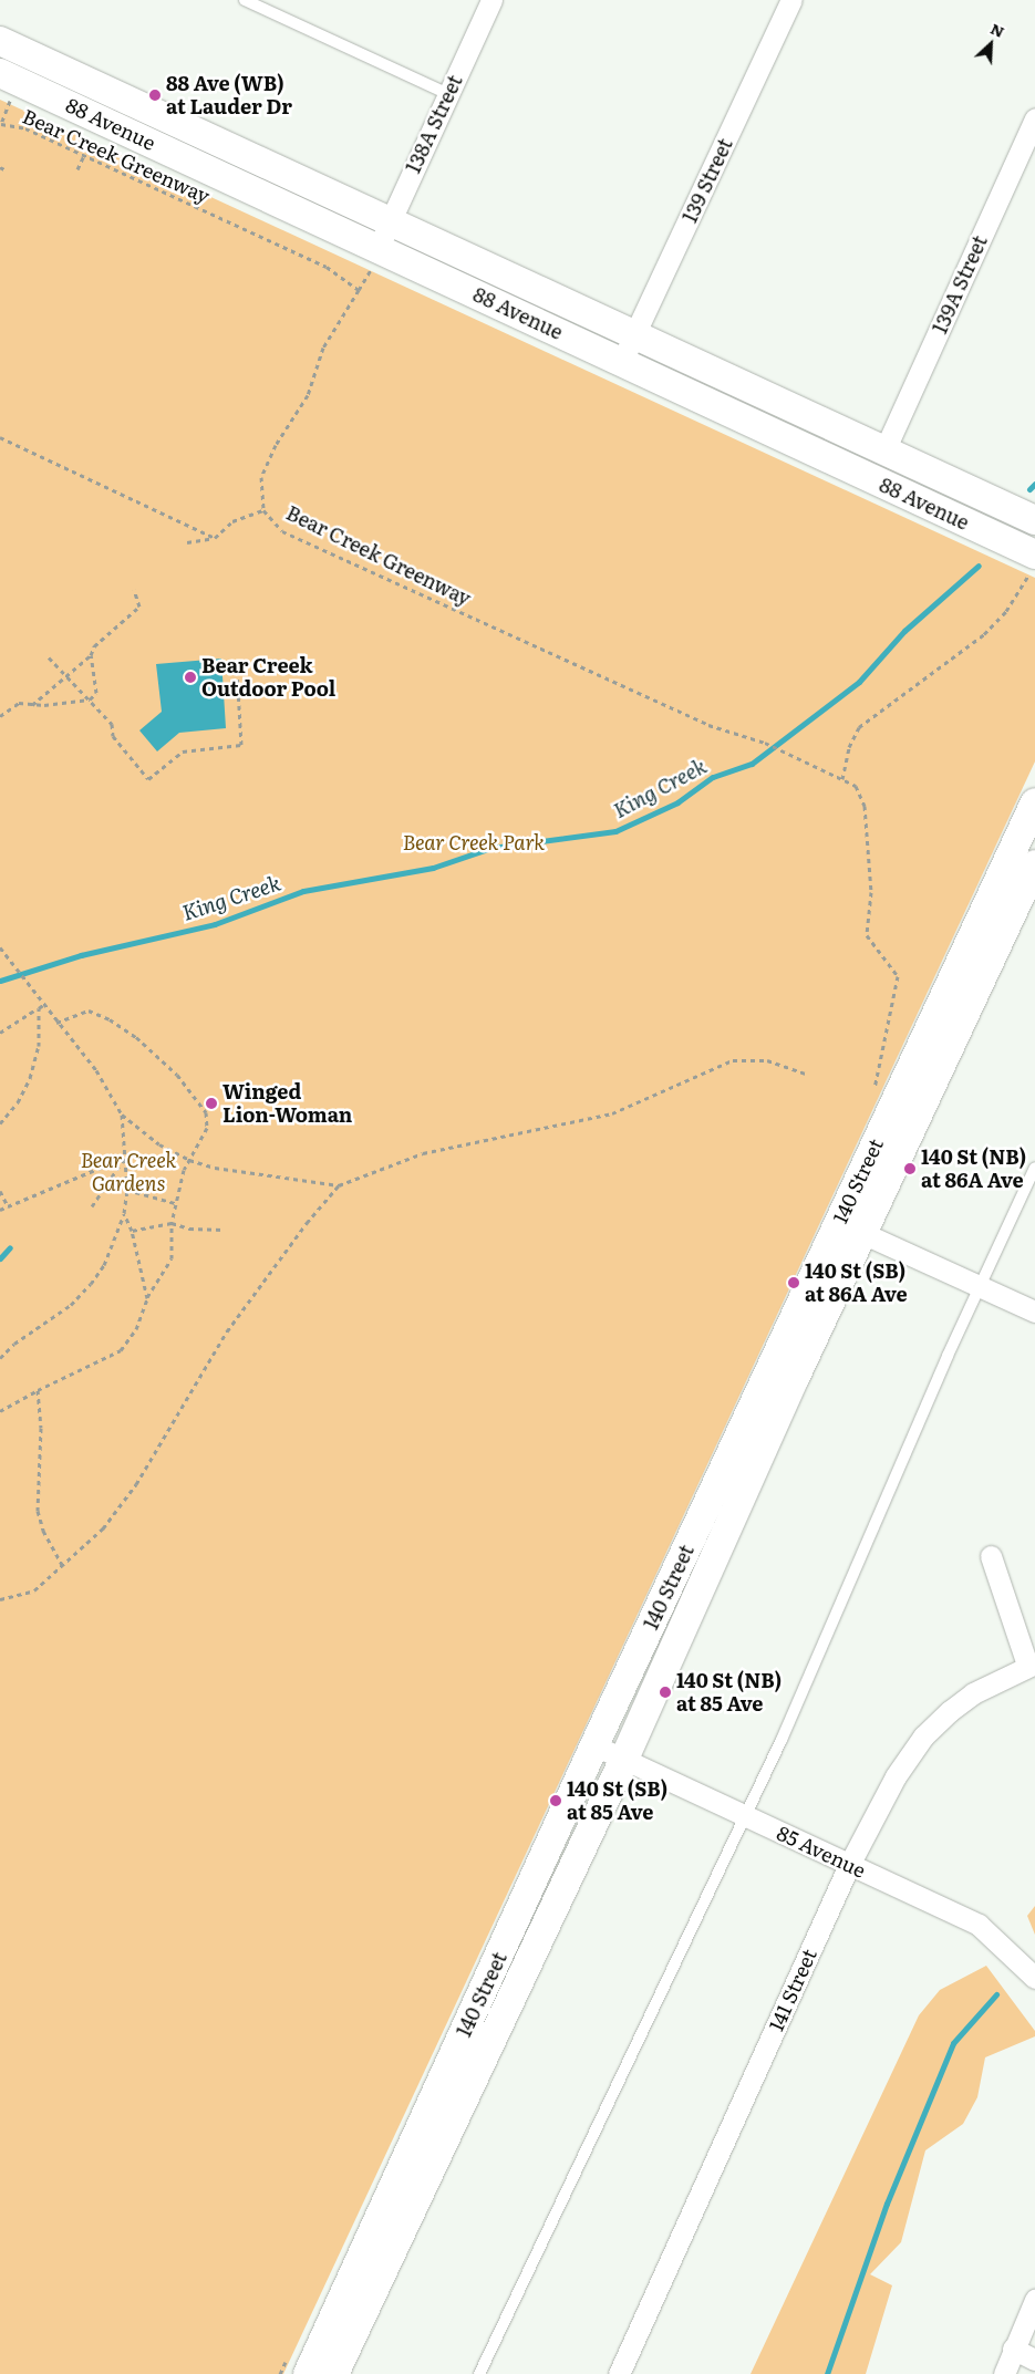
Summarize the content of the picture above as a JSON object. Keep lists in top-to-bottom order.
{
  "streets": {
    "main road": ["88 Avenue", "140 Street"],
    "street": [
      "138A Street",
      "139 Street",
      "139A Street",
      "85 Avenue",
      "141 Street"
    ],
    "path": ["Bear Creek Greenway"]
  },
  "crossings": [
    ["88 Avenue", "138A Street"],
    ["88 Avenue", "Bear Creek Greenway"],
    ["88 Avenue", "139 Street"],
    ["88 Avenue", "139A Street"],
    ["140 Street", "85 Avenue"],
    ["85 Avenue", "141 Street"]
  ],
  "water": ["King Creek"],
  "parks": ["Bear Creek Park", "Bear Creek Gardens"],
  "places": [
    "88 Ave (WB) at Lauder Dr",
    "Bear Creek Outdoor Pool",
    "Winged Lion-Woman",
    "140 St (NB) at 86A Ave",
    "140 St (SB) at 86A Ave",
    "140 St (NB) at 85 Ave",
    "140 St (SB) at 85 Ave"
  ],
  "north": "top right"
}
